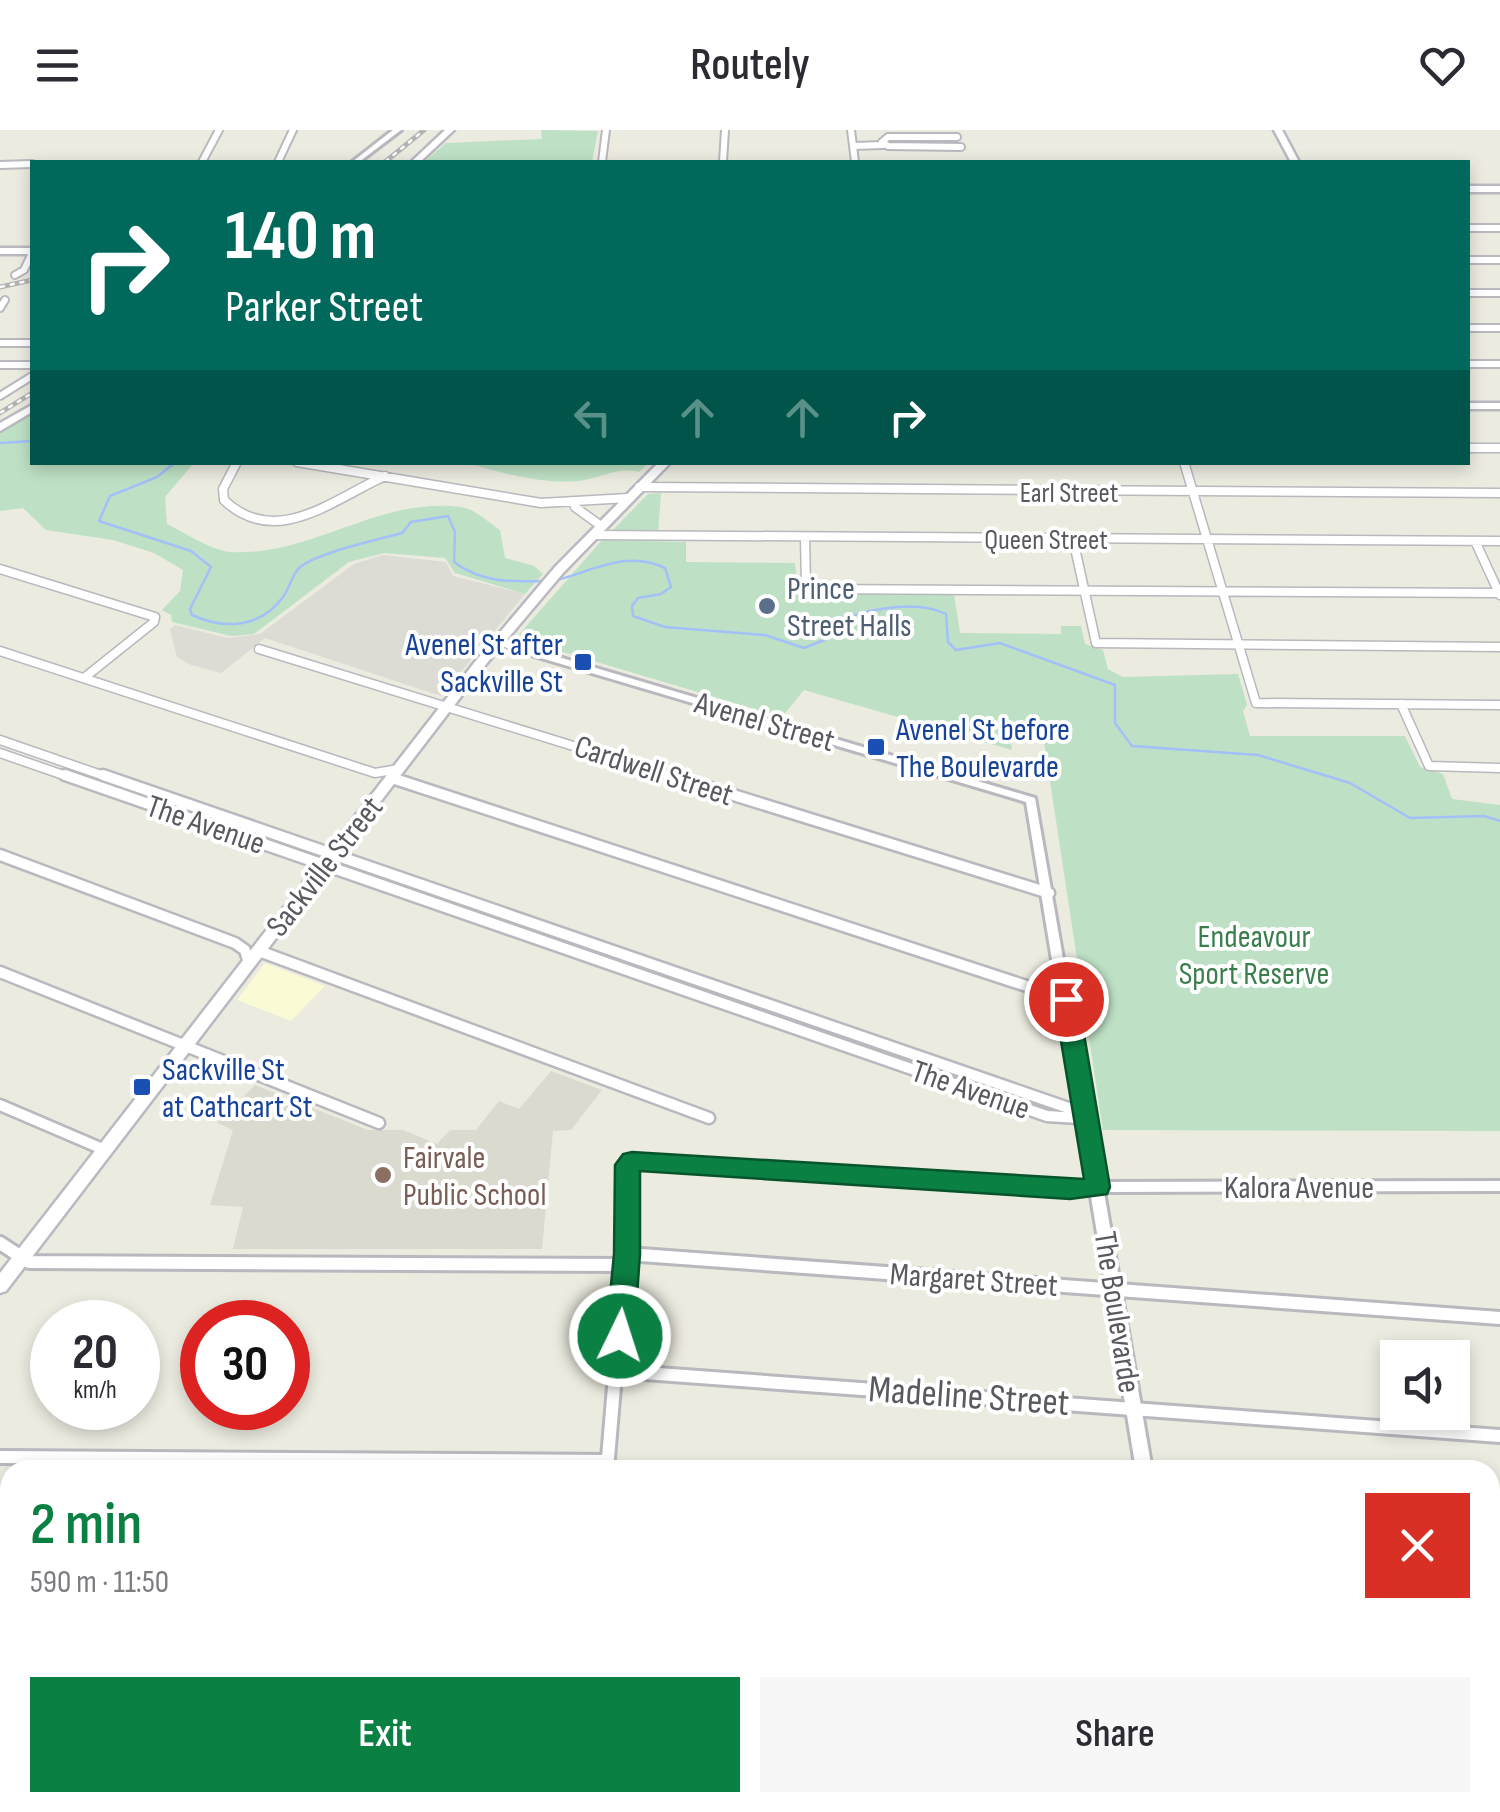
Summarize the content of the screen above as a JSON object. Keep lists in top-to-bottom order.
{
  "streets": {
    "main road": ["Sackville Street"],
    "street": [
      "Earl Street",
      "Queen Street",
      "Avenel Street",
      "Cardwell Street",
      "The Avenue",
      "Kalora Avenue",
      "Margaret Street",
      "The Boulevarde",
      "Madeline Street"
    ]
  },
  "crossings": [
    ["Earl Street", "Sackville Street"],
    ["Queen Street", "Sackville Street"],
    ["Avenel Street", "Sackville Street"],
    ["Avenel Street", "The Boulevarde"],
    ["Cardwell Street", "Sackville Street"],
    ["Cardwell Street", "The Boulevarde"],
    ["The Avenue", "Sackville Street"],
    ["The Avenue", "The Boulevarde"],
    ["Sackville Street", "Margaret Street"],
    ["Kalora Avenue", "The Boulevarde"],
    ["Margaret Street", "The Boulevarde"],
    ["The Boulevarde", "Madeline Street"]
  ],
  "parks": ["Endeavour Sport Reserve"],
  "places": {
    "other": ["Prince Street Halls", "Fairvale Public School"],
    "transit": ["Avenel St after Sackville St", "Avenel St before The Boulevarde", "Sackville St at Cathcart St"]
  },
  "page": {
    "header": "Routely",
    "turn": ["140 m", "Parker Street"],
    "speed": "20 km/h",
    "limit": "30",
    "heading": ["2 min", "590 m · 11:50"],
    "buttons": ["Exit", "Share"]
  }
}
